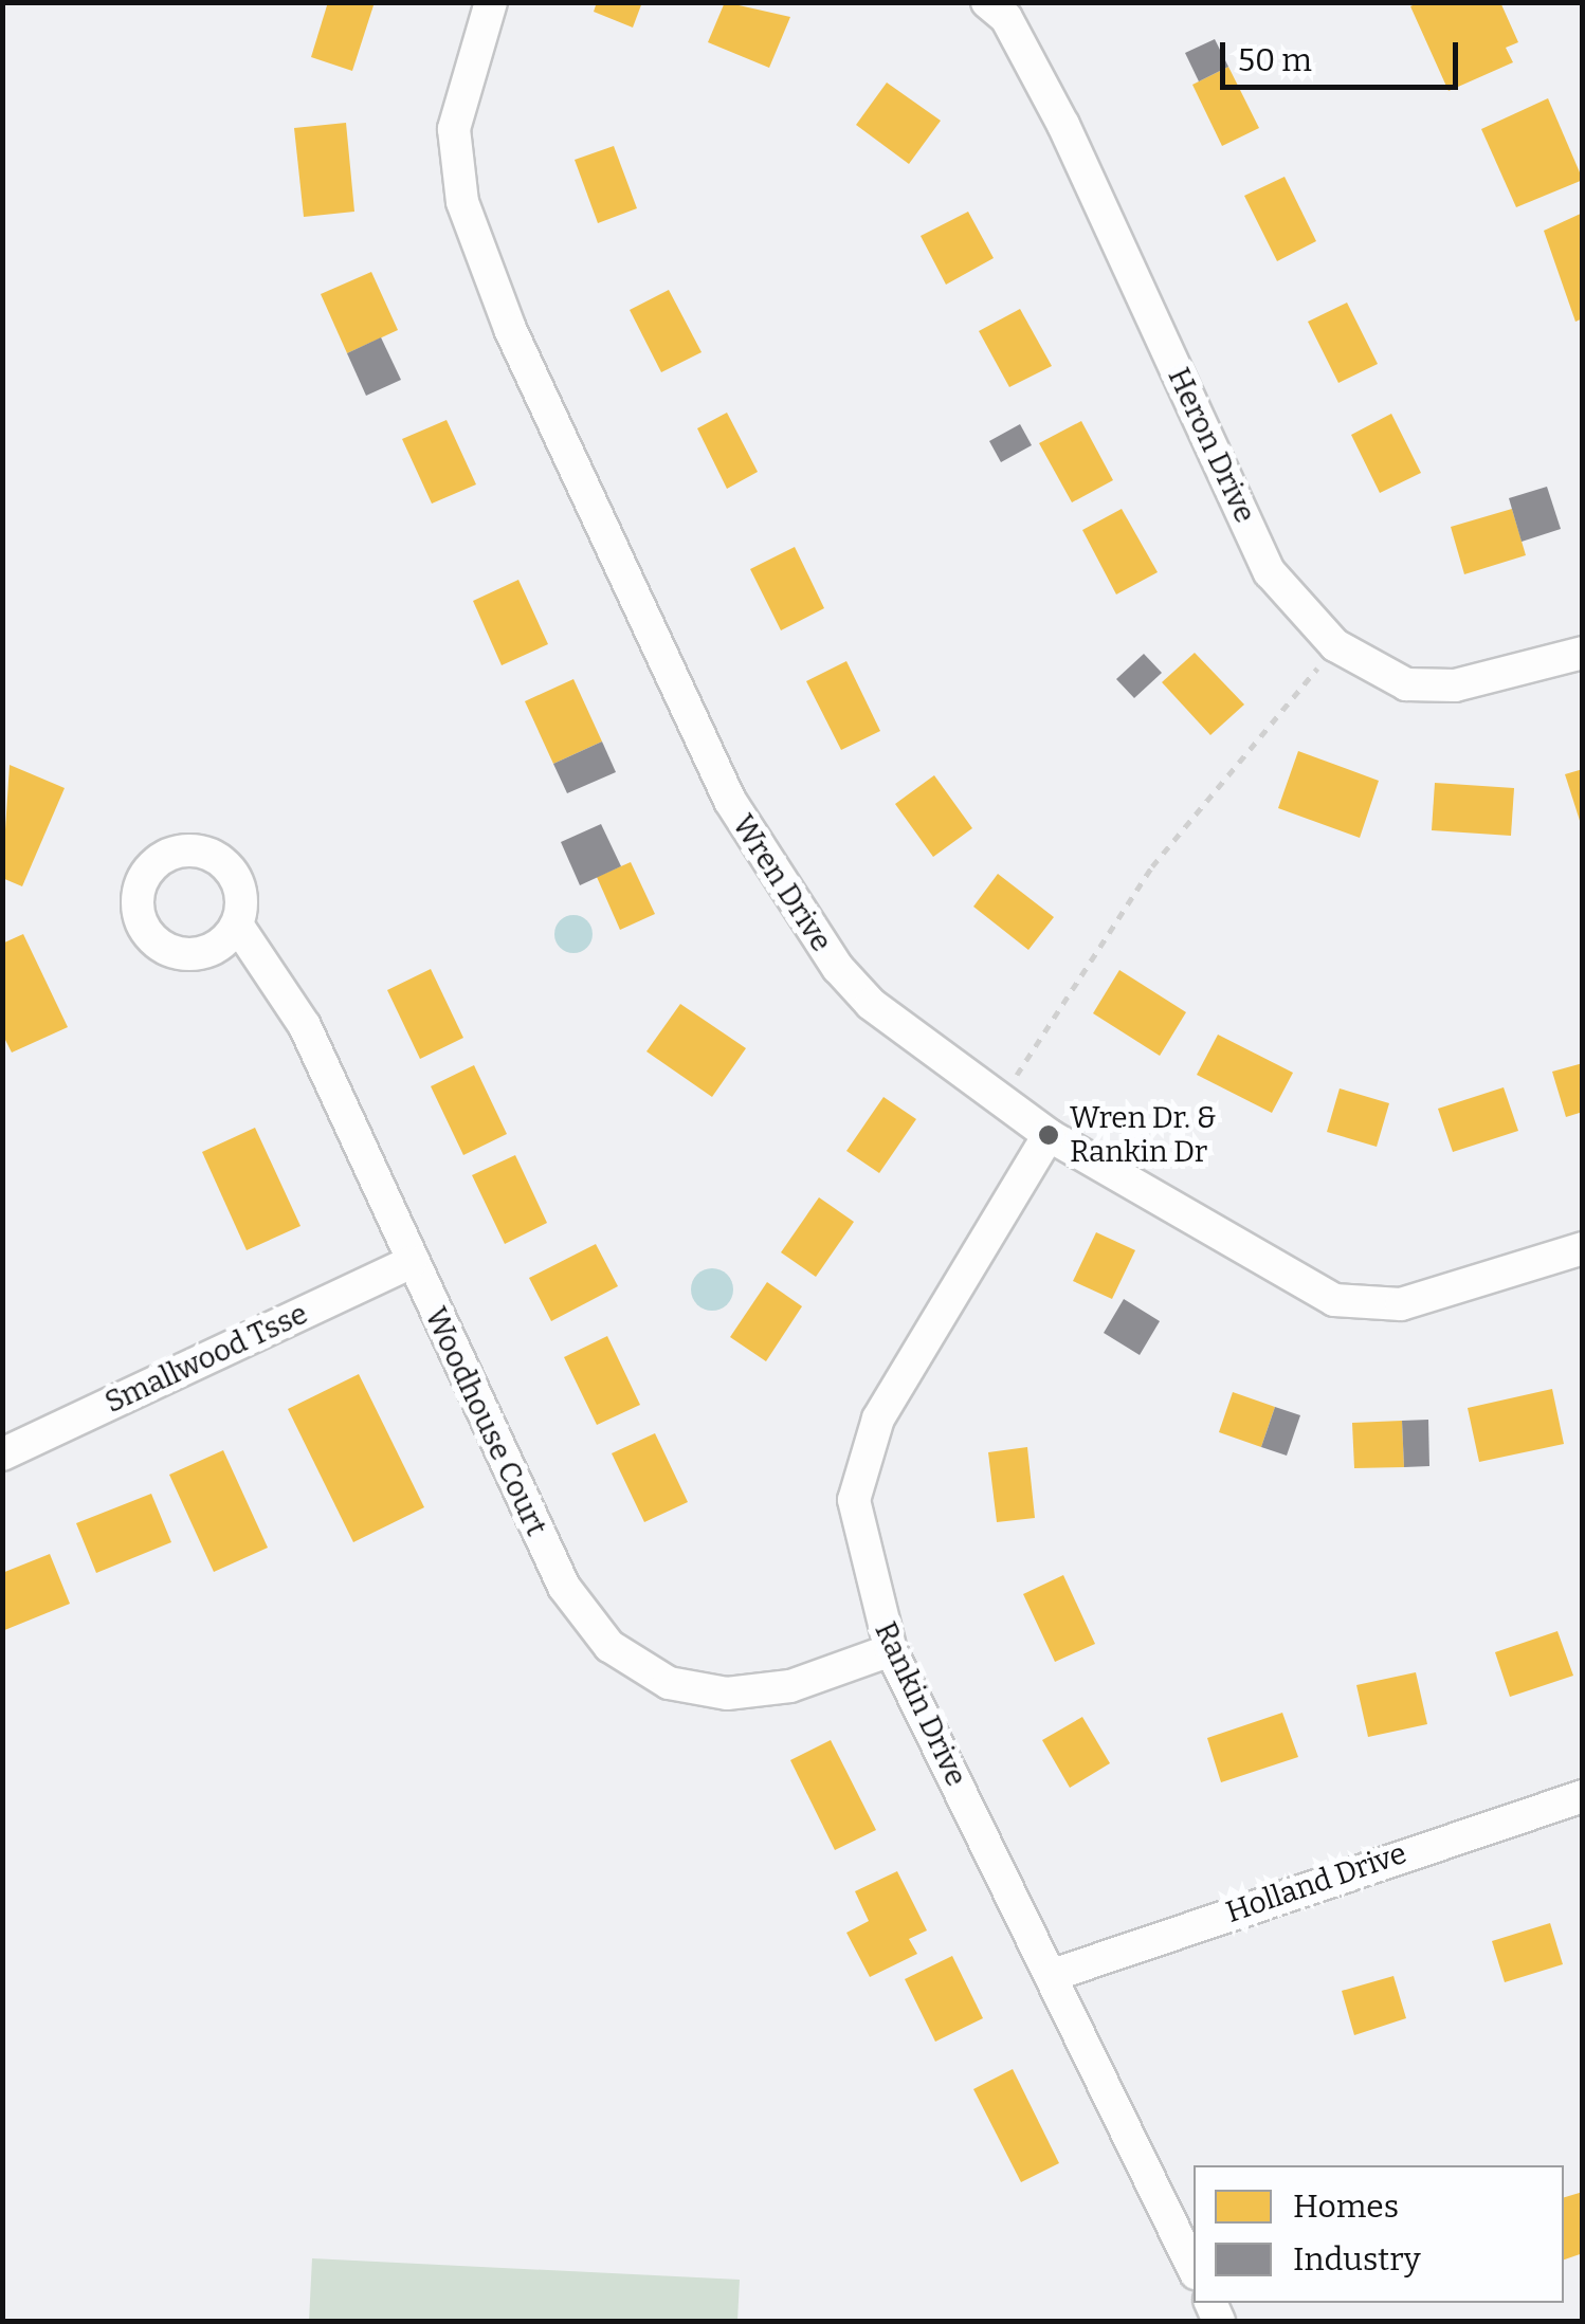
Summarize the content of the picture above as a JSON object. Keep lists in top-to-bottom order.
{
  "streets": {
    "street": [
      "Heron Drive",
      "Wren Drive",
      "Smallwood Tsse",
      "Woodhouse Court",
      "Rankin Drive",
      "Holland Drive"
    ]
  },
  "crossings": [
    ["Wren Drive", "Rankin Drive"],
    ["Smallwood Tsse", "Woodhouse Court"],
    ["Woodhouse Court", "Rankin Drive"],
    ["Rankin Drive", "Holland Drive"]
  ],
  "places": ["Wren Dr. & Rankin Dr"],
  "legend": ["Homes", "Industry"],
  "scale_bar": "50 m"
}
